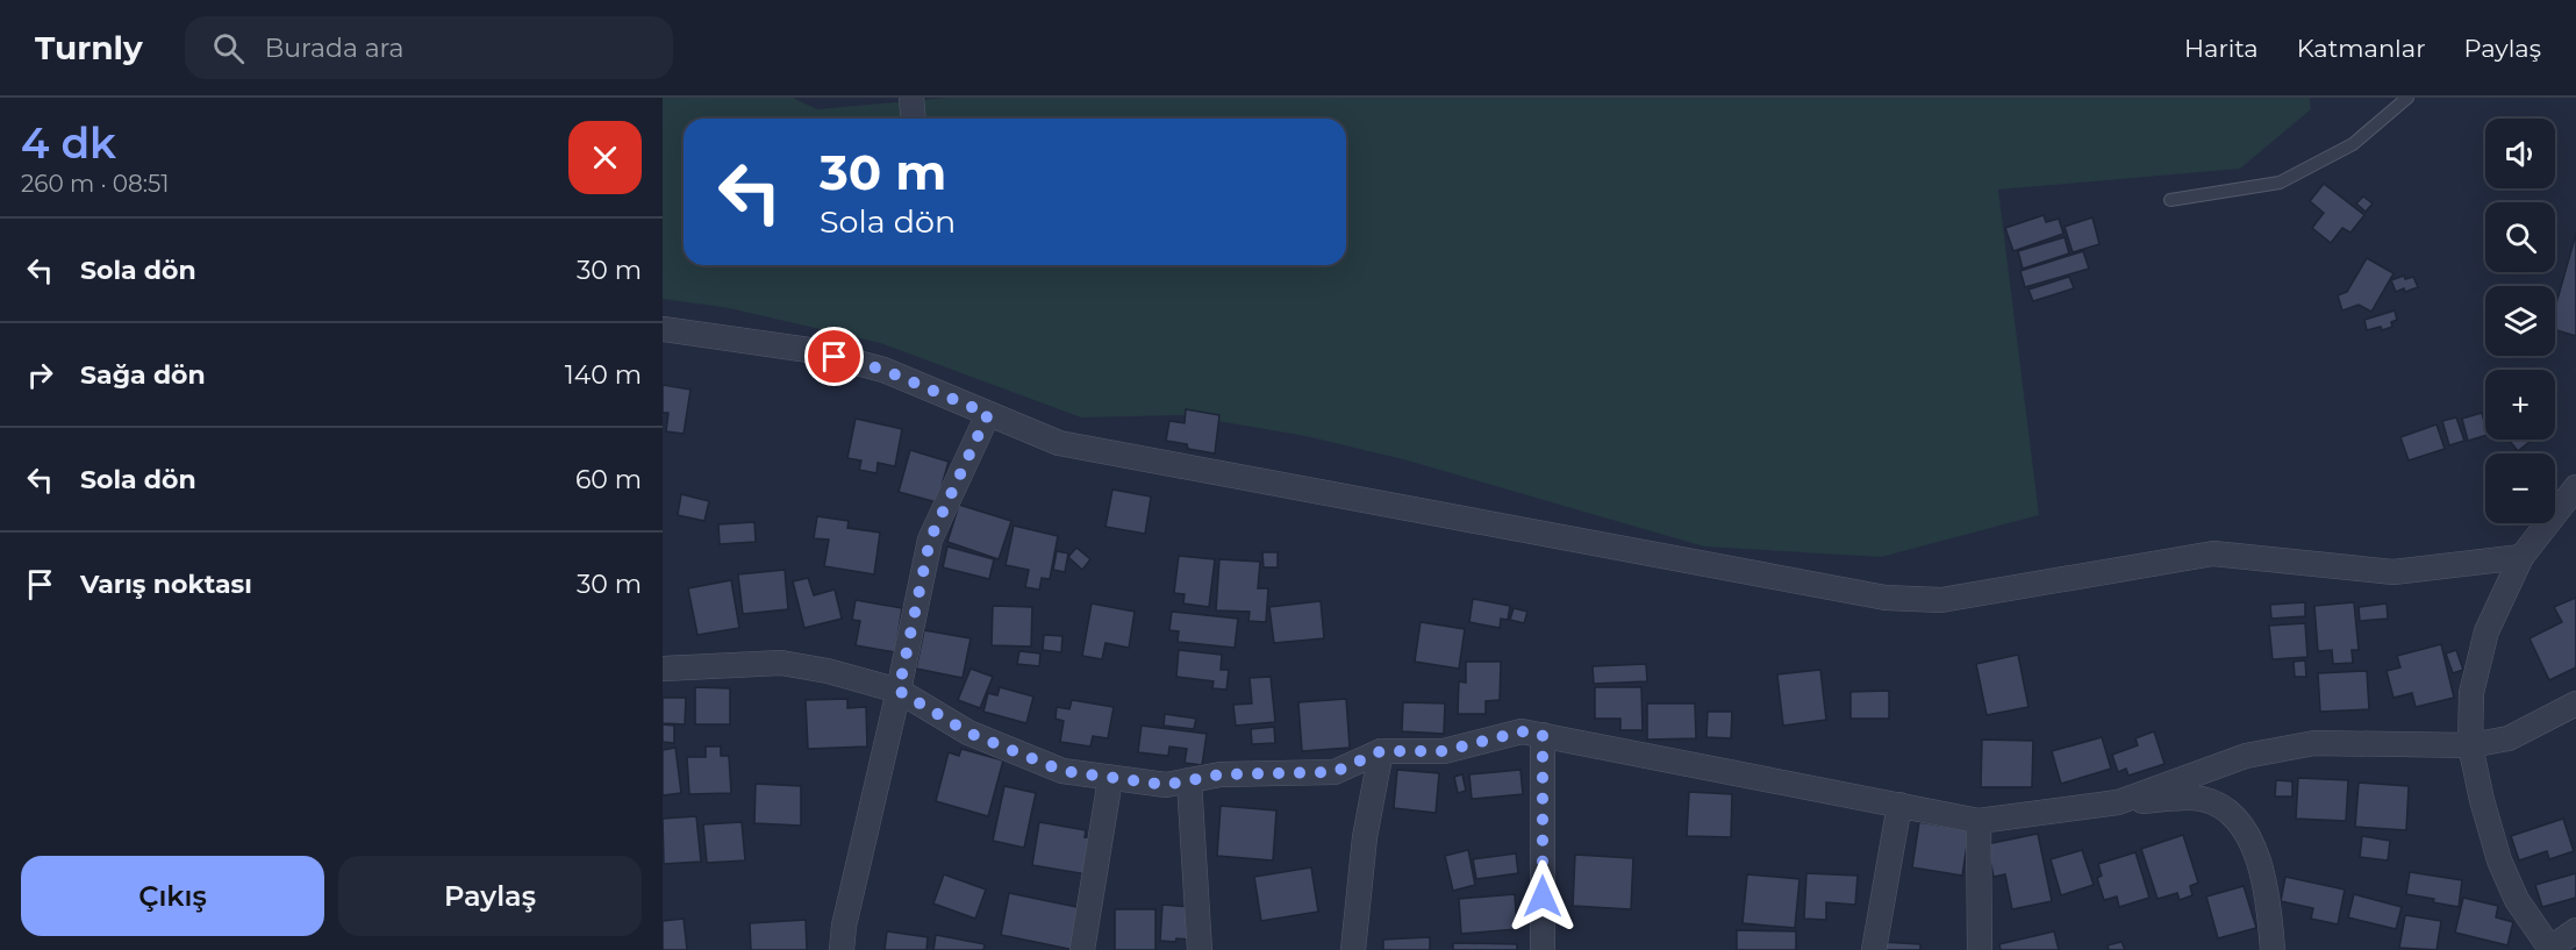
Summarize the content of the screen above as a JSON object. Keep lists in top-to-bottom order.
{
  "page": {
    "header": "Turnly",
    "search": "Burada ara",
    "nav": ["Harita", "Katmanlar", "Paylaş"],
    "heading": ["4 dk", "260 m · 08:51"],
    "map_buttons": ["+", "−"],
    "turn": ["30 m", "Sola dön"],
    "list": [
      {
        "name": "Sola dön",
        "value": "30 m"
      },
      {
        "name": "Sağa dön",
        "value": "140 m"
      },
      {
        "name": "Sola dön",
        "value": "60 m"
      },
      {
        "name": "Varış noktası",
        "value": "30 m"
      }
    ],
    "buttons": ["Çıkış", "Paylaş"]
  }
}
